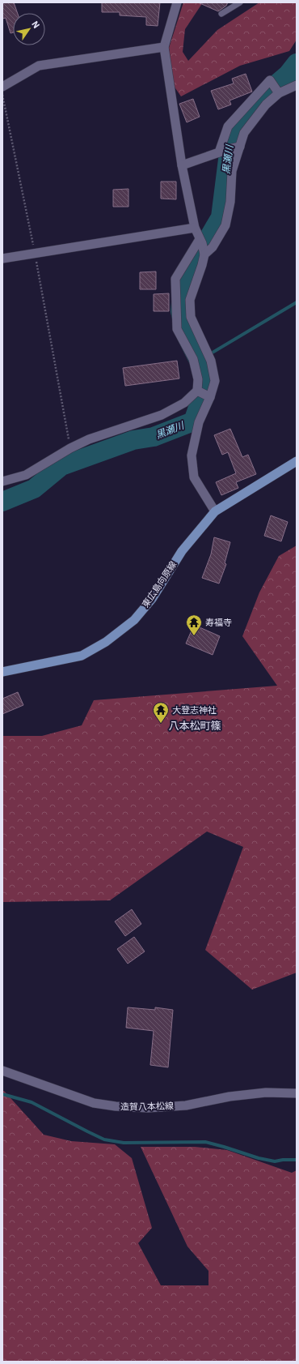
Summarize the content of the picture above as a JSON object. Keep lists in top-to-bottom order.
{
  "streets": {
    "main road": ["東広島向原線"],
    "street": ["造賀八本松線"]
  },
  "districts": ["八本松町篠"],
  "water": ["黒瀬川"],
  "places": {
    "temple": ["寿福寺", "大登志神社"]
  },
  "north": "top right"
}
